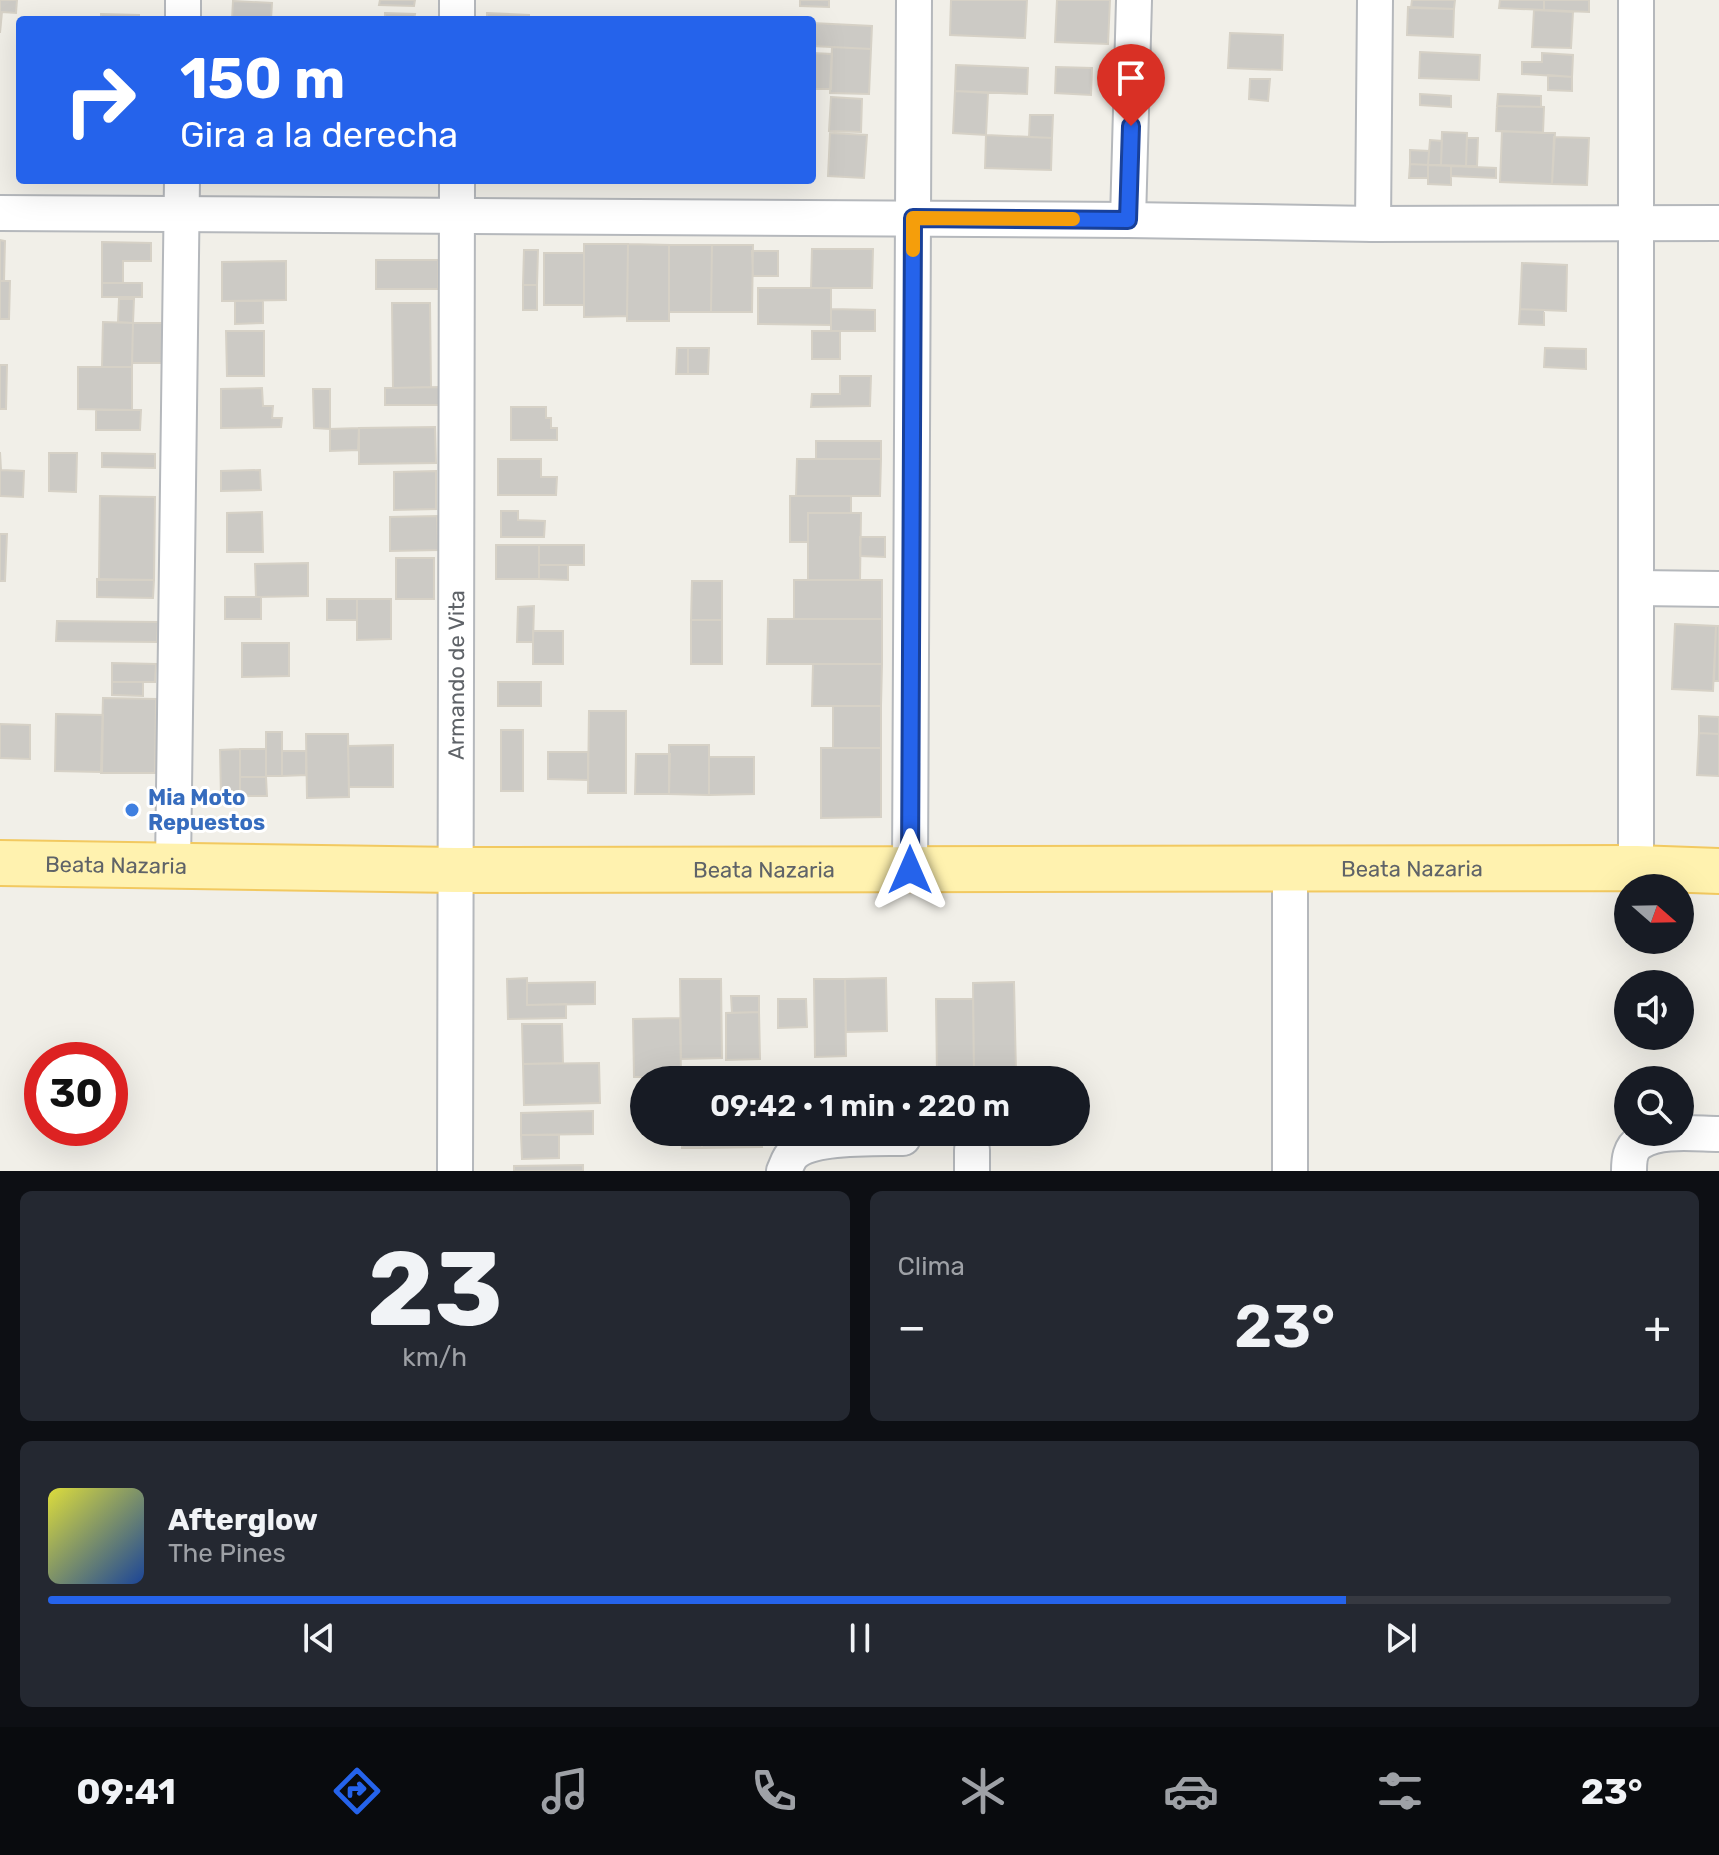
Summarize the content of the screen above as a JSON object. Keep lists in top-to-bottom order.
{
  "streets": {
    "main road": ["Beata Nazaria"],
    "street": ["Armando de Vita"]
  },
  "crossings": [
    ["Armando de Vita", "Beata Nazaria"]
  ],
  "places": ["Mia Moto Repuestos"],
  "north": "right",
  "page": {
    "turn": ["150 m", "Gira a la derecha"],
    "limit": "30",
    "trip": "09:42 · 1 min · 220 m",
    "tile": [
      ["23", "km/h"],
      "Clima"
    ],
    "heat": ["−", "23°", "+"],
    "song": ["Afterglow", "The Pines"],
    "tabs": ["09:41", "23°"]
  }
}
